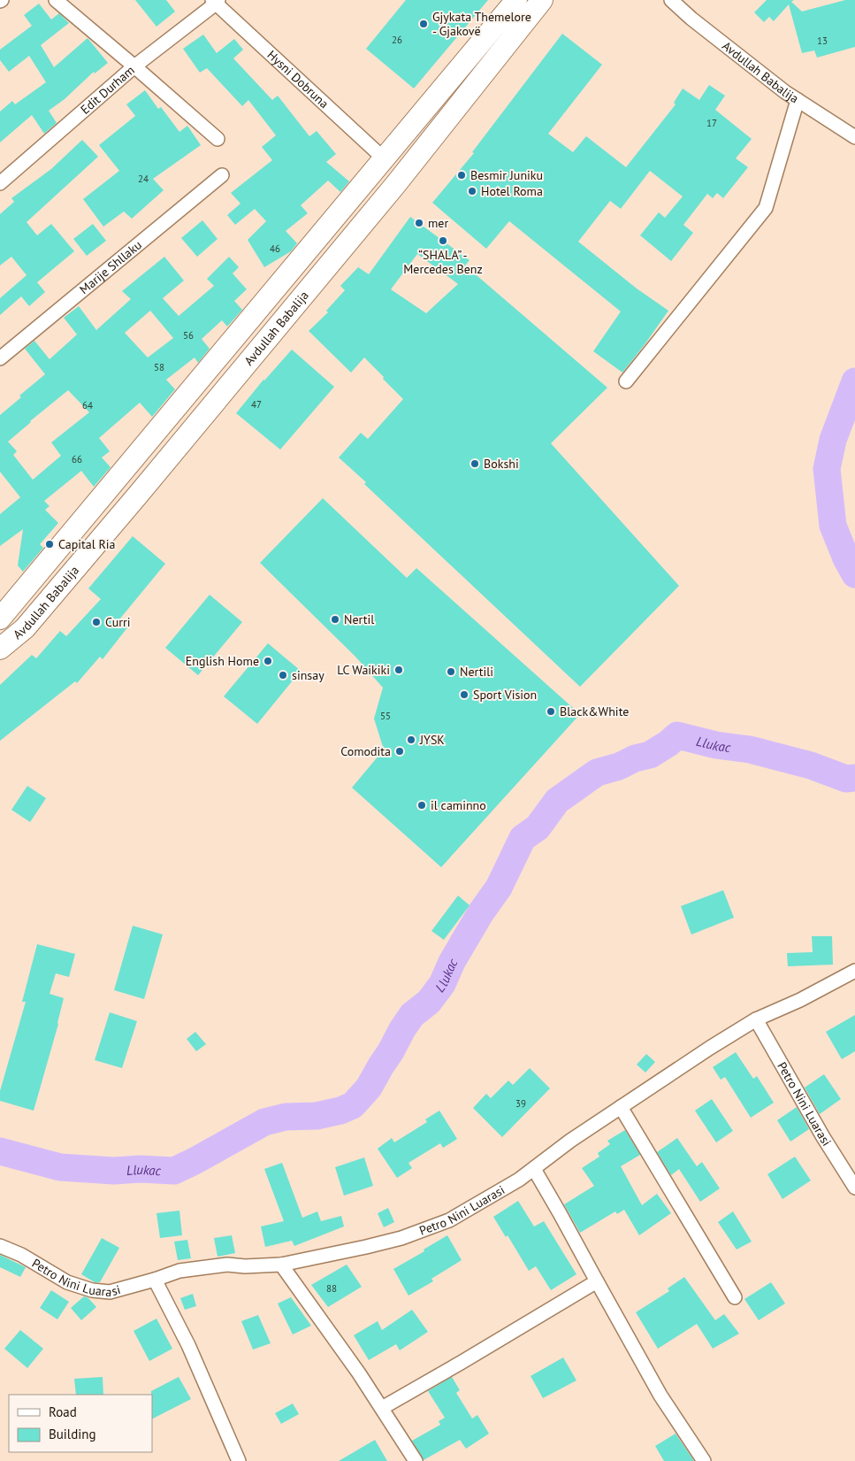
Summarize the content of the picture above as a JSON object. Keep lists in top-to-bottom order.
{
  "streets": {
    "main road": ["Avdullah Babalija"],
    "street": [
      "Hysni Dobruna",
      "Edit Durham",
      "Marije Shllaku",
      "Petro Nini Luarasi"
    ]
  },
  "crossings": [
    ["Avdullah Babalija", "Hysni Dobruna"],
    ["Hysni Dobruna", "Edit Durham"]
  ],
  "water": ["Llukac"],
  "places": [
    "Gjykata Themelore - Gjakovë",
    "Besmir Juniku",
    "Hotel Roma",
    "mer",
    "“SHALA” - Mercedes Benz",
    "Bokshi",
    "Capital Ria",
    "Nertil",
    "Curri",
    "English Home",
    "LC Waikiki",
    "Nertili",
    "sinsay",
    "Sport Vision",
    "Black&White",
    "JYSK",
    "Comodita",
    "il caminno"
  ],
  "house_numbers": [
    "26",
    "13",
    "17",
    "24",
    "46",
    "56",
    "58",
    "47",
    "64",
    "66",
    "55",
    "39",
    "88"
  ],
  "legend": ["Road", "Building"]
}
